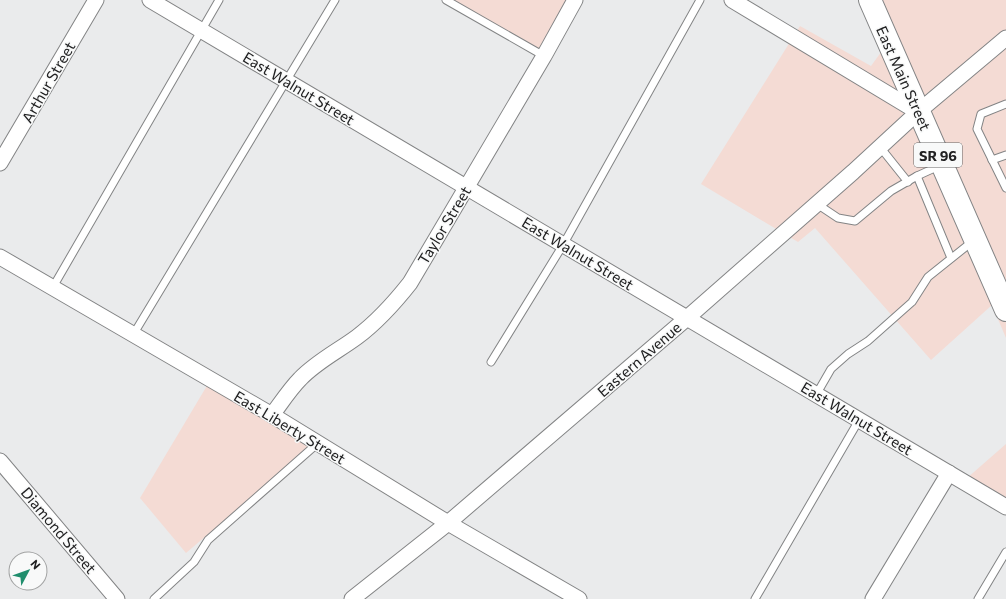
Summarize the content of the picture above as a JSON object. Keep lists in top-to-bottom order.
{
  "streets": {
    "main road": ["East Main Street", "SR 96"],
    "street": [
      "Arthur Street",
      "East Walnut Street",
      "Taylor Street",
      "Eastern Avenue",
      "East Liberty Street",
      "Diamond Street"
    ]
  },
  "crossings": [
    ["East Main Street", "Eastern Avenue"],
    ["East Walnut Street", "Taylor Street"],
    ["East Walnut Street", "Eastern Avenue"],
    ["Taylor Street", "East Liberty Street"],
    ["Eastern Avenue", "East Liberty Street"]
  ],
  "north": "top right"
}
